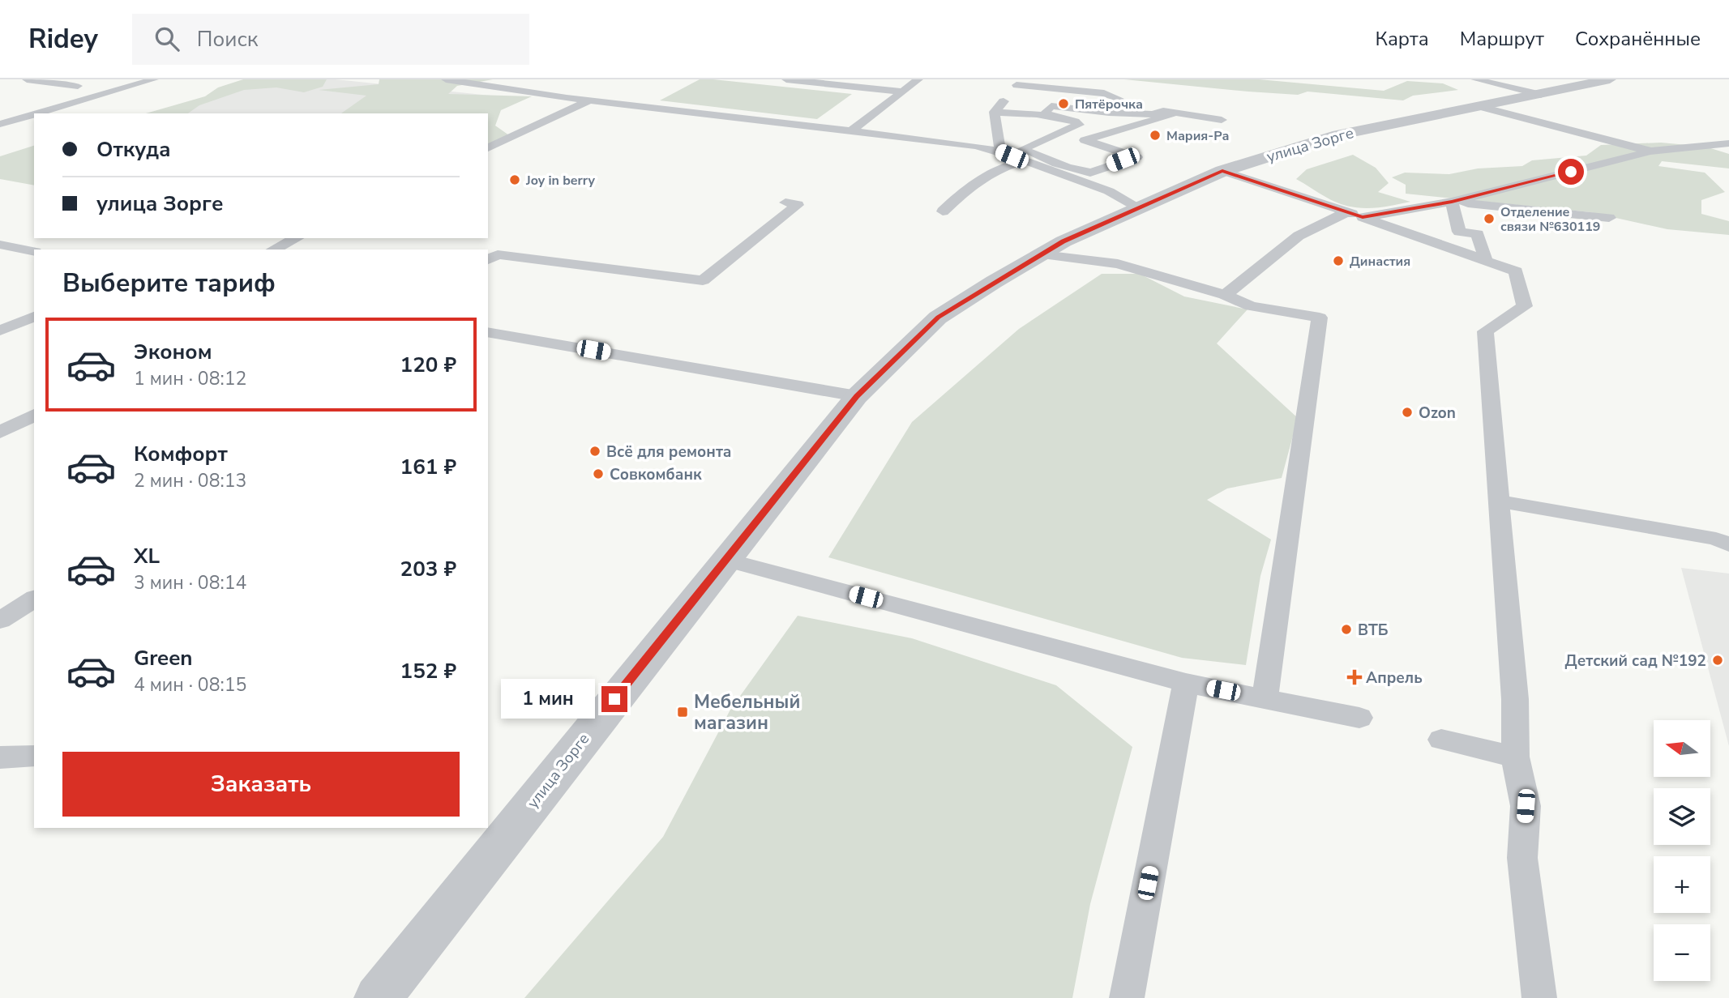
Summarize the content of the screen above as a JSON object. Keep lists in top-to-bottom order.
{
  "streets": {
    "street": ["улица Зорге"]
  },
  "places": {
    "other": [
      "Пятёрочка",
      "Мария-Ра",
      "Joy in berry",
      "Отделение связи №630119",
      "Династия",
      "Ozon",
      "Всё для ремонта",
      "Совкомбанк",
      "ВТБ",
      "Детский сад №192"
    ],
    "health": ["Апрель"],
    "transit": ["Мебельный магазин"]
  },
  "north": "left",
  "page": {
    "header": "Ridey",
    "search": "Поиск",
    "nav": ["Карта", "Маршрут", "Сохранённые"],
    "banner": ["Откуда", "улица Зорге"],
    "heading": "Выберите тариф",
    "list": [
      {
        "name": "Эконом",
        "note": "1 мин · 08:12",
        "value": "120 ₽"
      },
      {
        "name": "Комфорт",
        "note": "2 мин · 08:13",
        "value": "161 ₽"
      },
      {
        "name": "XL",
        "note": "3 мин · 08:14",
        "value": "203 ₽"
      },
      {
        "name": "Green",
        "note": "4 мин · 08:15",
        "value": "152 ₽"
      }
    ],
    "bubble": "1 мин",
    "map_buttons": ["+", "−"],
    "buttons": "Заказать"
  }
}
